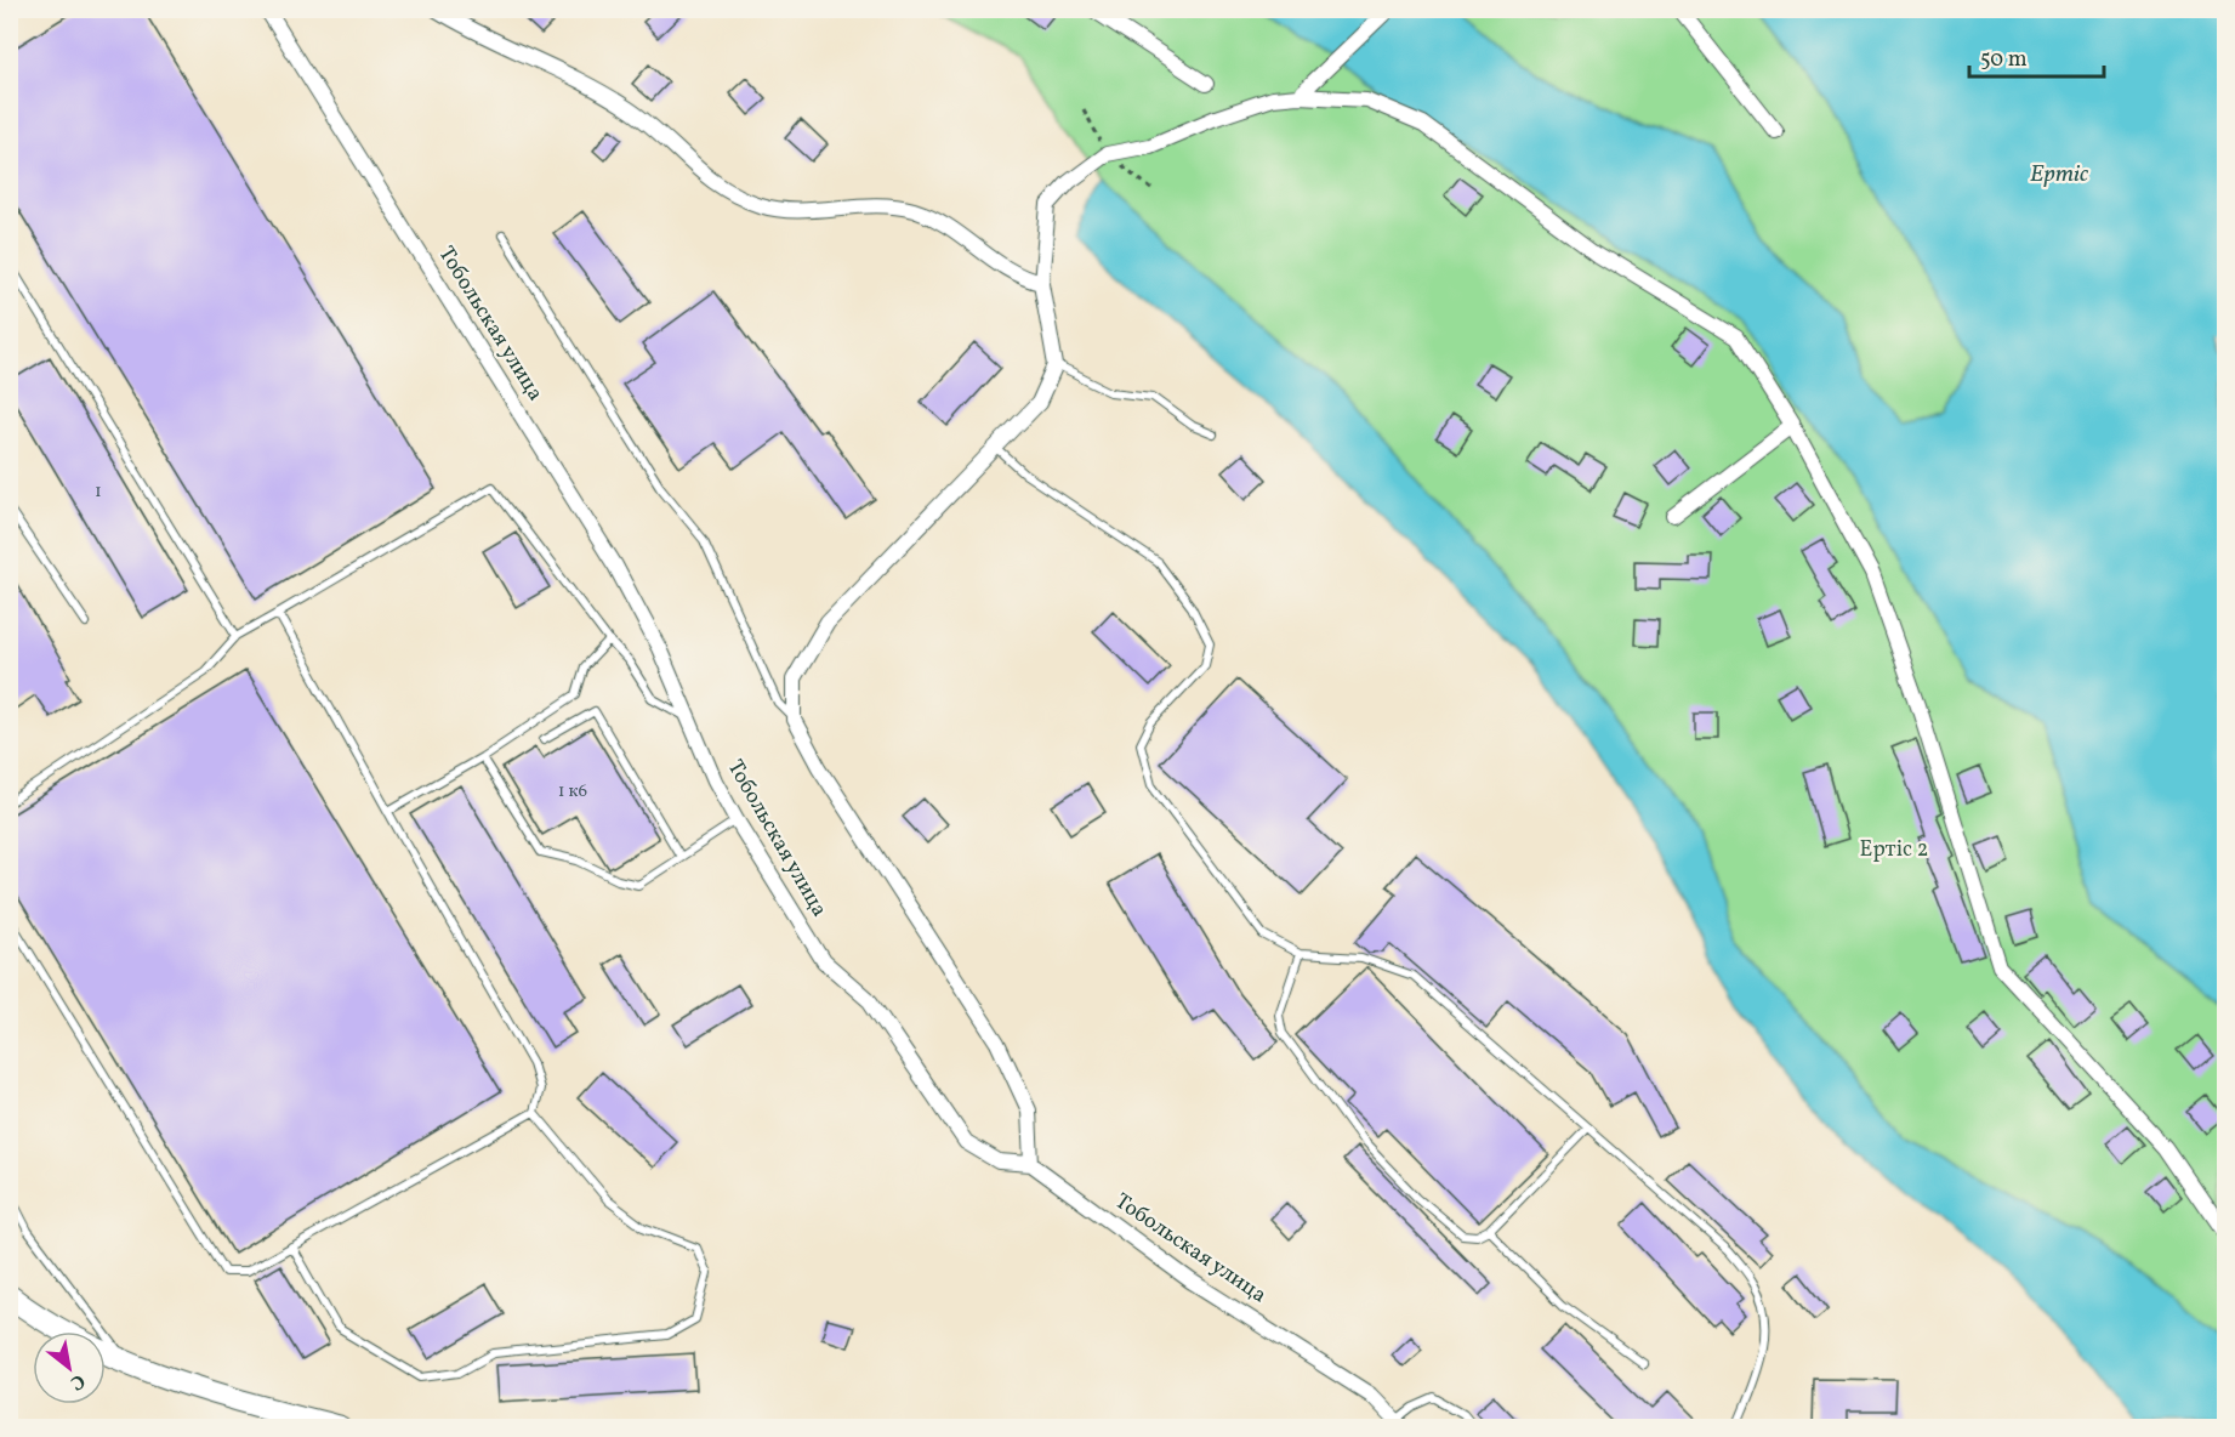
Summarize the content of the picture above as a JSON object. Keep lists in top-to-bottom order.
{
  "streets": {
    "street": ["Тобольская улица"]
  },
  "water": ["Ертіс"],
  "parks": ["Ертіс 2"],
  "house_numbers": ["1", "1 к6"],
  "scale_bar": "50 m",
  "north": "bottom right"
}
